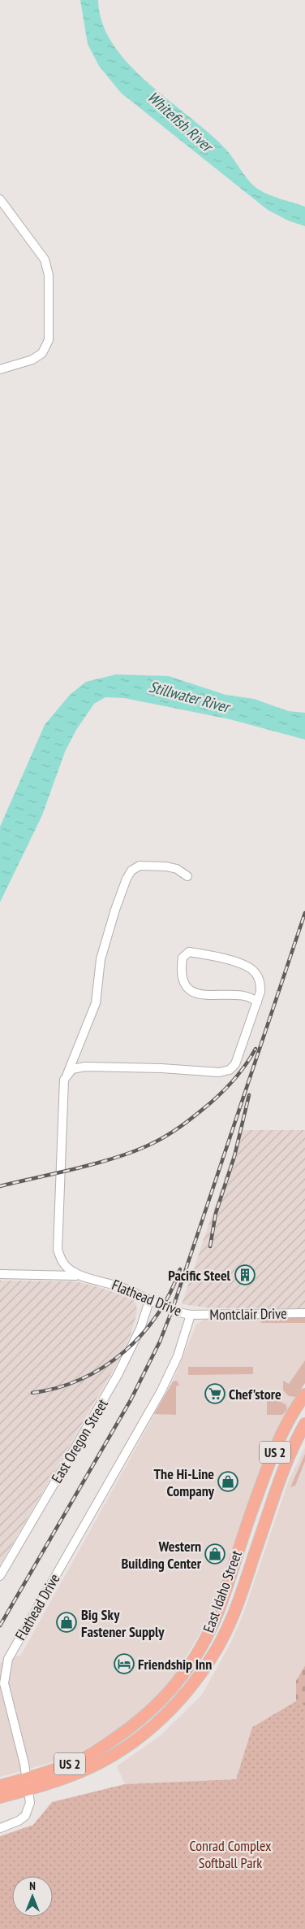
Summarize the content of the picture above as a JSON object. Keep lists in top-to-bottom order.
{
  "streets": {
    "highway": ["US 2", "East Idaho Street"],
    "street": ["Flathead Drive", "Montclair Drive", "East Oregon Street"]
  },
  "crossings": [
    ["Flathead Drive", "Montclair Drive"],
    ["Flathead Drive", "East Oregon Street"],
    ["Flathead Drive", "East Idaho Street"]
  ],
  "water": ["Whitefish River", "Stillwater River"],
  "parks": ["Conrad Complex Softball Park"],
  "places": {
    "building": ["Pacific Steel"],
    "supermarket": ["Chef'store"],
    "shop": ["The Hi-Line Company", "Western Building Center", "Big Sky Fastener Supply"],
    "hotel": ["Friendship Inn"]
  },
  "north": "top"
}
